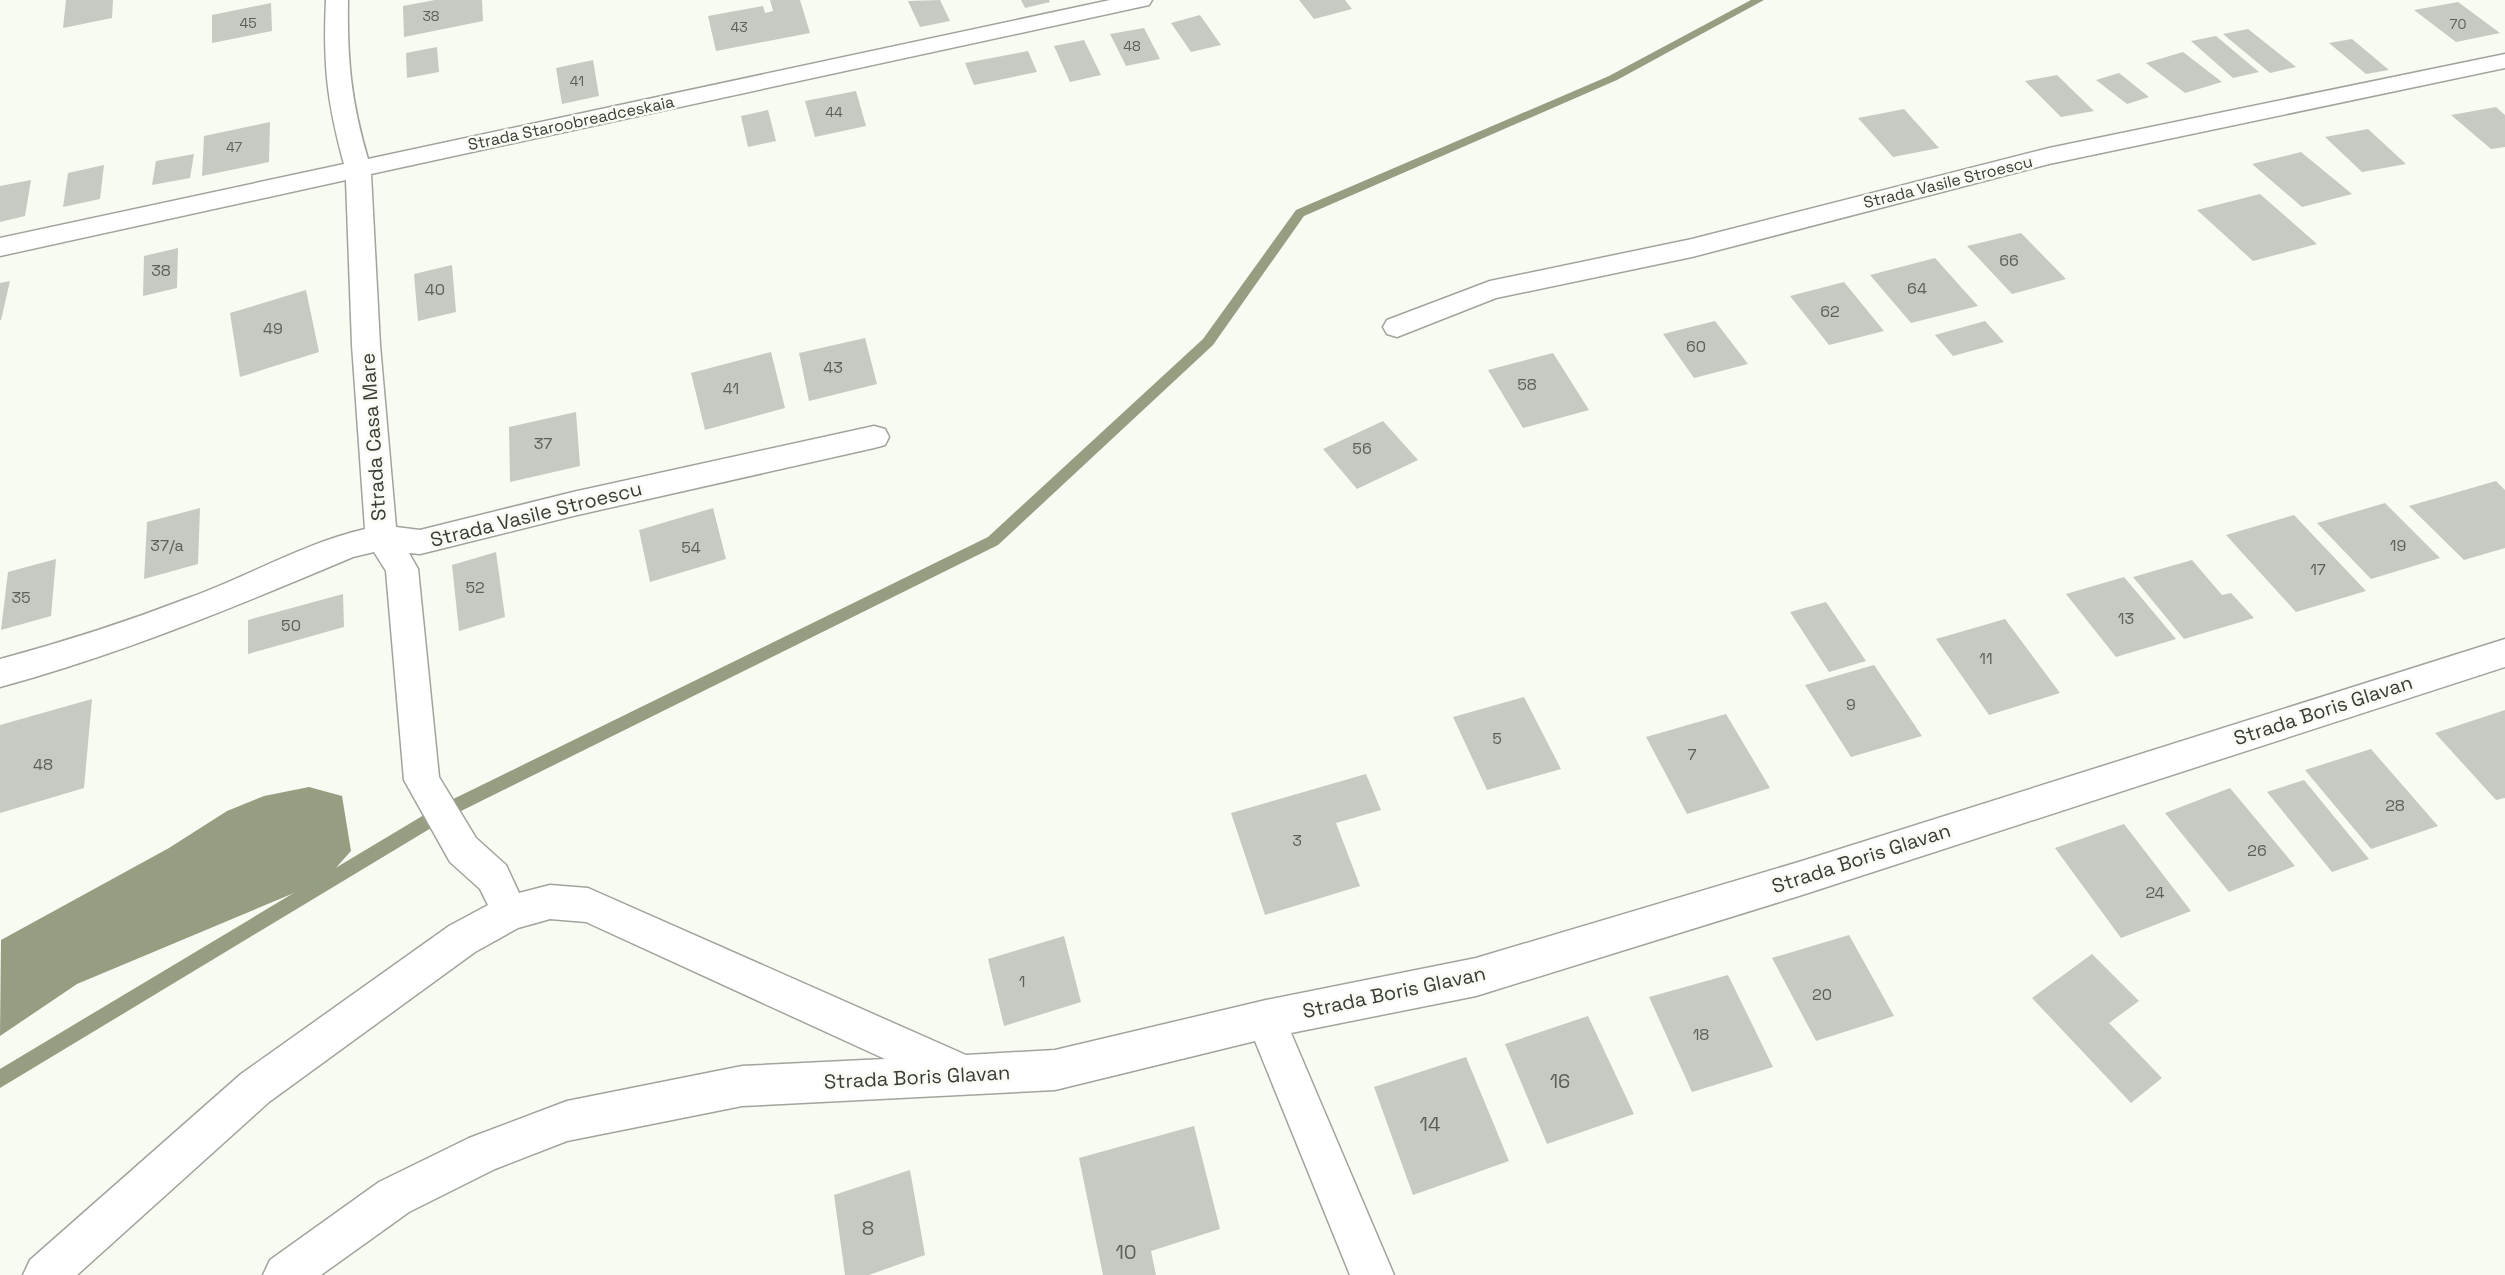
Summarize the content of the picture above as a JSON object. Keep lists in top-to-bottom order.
{
  "streets": {
    "street": [
      "Strada Staroobreadceskaia",
      "Strada Vasile Stroescu",
      "Strada Casa Mare",
      "Strada Boris Glavan"
    ]
  },
  "crossings": [
    ["Strada Staroobreadceskaia", "Strada Casa Mare"],
    ["Strada Vasile Stroescu", "Strada Casa Mare"]
  ],
  "house_numbers": [
    "38",
    "45",
    "70",
    "43",
    "48",
    "41",
    "44",
    "47",
    "66",
    "38",
    "64",
    "40",
    "62",
    "49",
    "60",
    "43",
    "58",
    "41",
    "37",
    "56",
    "37/a",
    "19",
    "54",
    "17",
    "52",
    "35",
    "13",
    "50",
    "11",
    "9",
    "5",
    "7",
    "48",
    "28",
    "3",
    "26",
    "24",
    "1",
    "20",
    "18",
    "16",
    "14",
    "8",
    "10"
  ]
}
